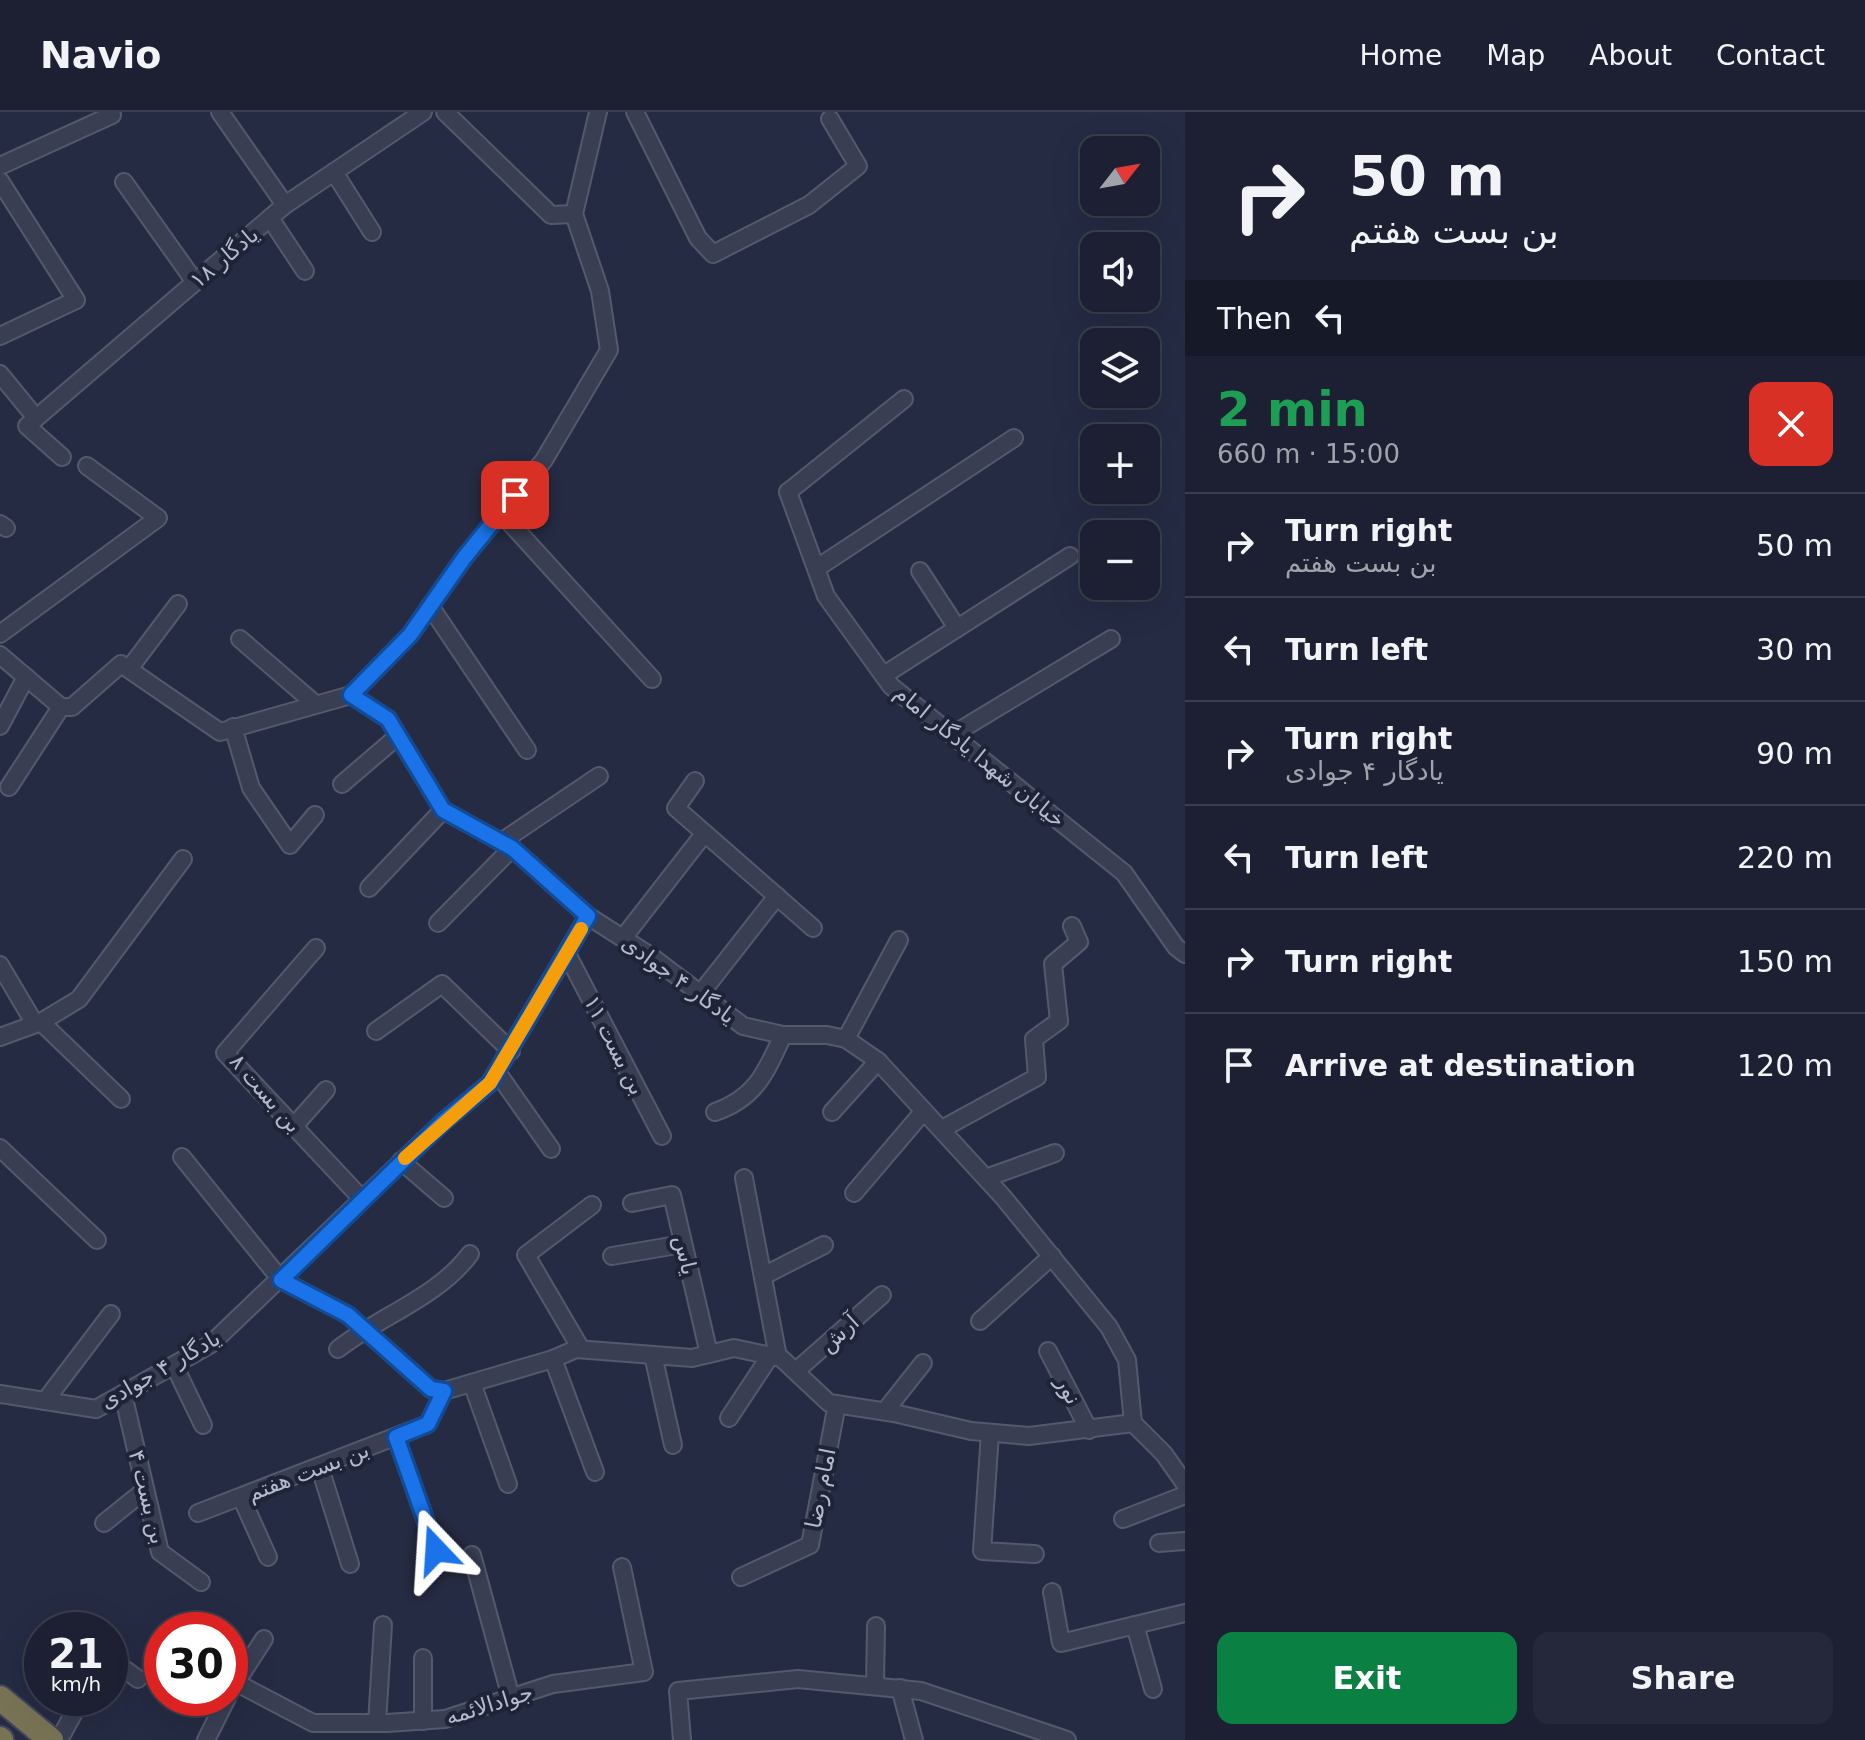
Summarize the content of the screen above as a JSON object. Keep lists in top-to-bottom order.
{
  "streets": {
    "street": [
      "یادگار ۱۸",
      "خیابان شهدا یادگار امام",
      "یادگار ۴ جوادی",
      "بن بست ۱۱",
      "بن بست ۸",
      "یاس",
      "آرش",
      "نور",
      "بن بست هفتم",
      "امام رضا",
      "بن بست ۴",
      "جوادالائمه"
    ]
  },
  "crossings": [
    ["یادگار ۴ جوادی", "بن بست ۱۱"],
    ["یادگار ۴ جوادی", "بن بست ۸"],
    ["یادگار ۴ جوادی", "بن بست ۴"]
  ],
  "north": "top right",
  "page": {
    "header": "Navio",
    "nav": [
      "Home",
      "Map",
      "About",
      "Contact"
    ],
    "turn": ["50 m", "بن بست هفتم"],
    "map_buttons": ["+", "−"],
    "then": "Then",
    "heading": ["2 min", "660 m · 15:00"],
    "list": [
      {
        "name": "Turn right",
        "note": "بن بست هفتم",
        "value": "50 m"
      },
      {
        "name": "Turn left",
        "value": "30 m"
      },
      {
        "name": "Turn right",
        "note": "یادگار ۴ جوادی",
        "value": "90 m"
      },
      {
        "name": "Turn left",
        "value": "220 m"
      },
      {
        "name": "Turn right",
        "value": "150 m"
      },
      {
        "name": "Arrive at destination",
        "value": "120 m"
      }
    ],
    "speed": "21 km/h",
    "limit": "30",
    "buttons": ["Exit", "Share"]
  }
}
